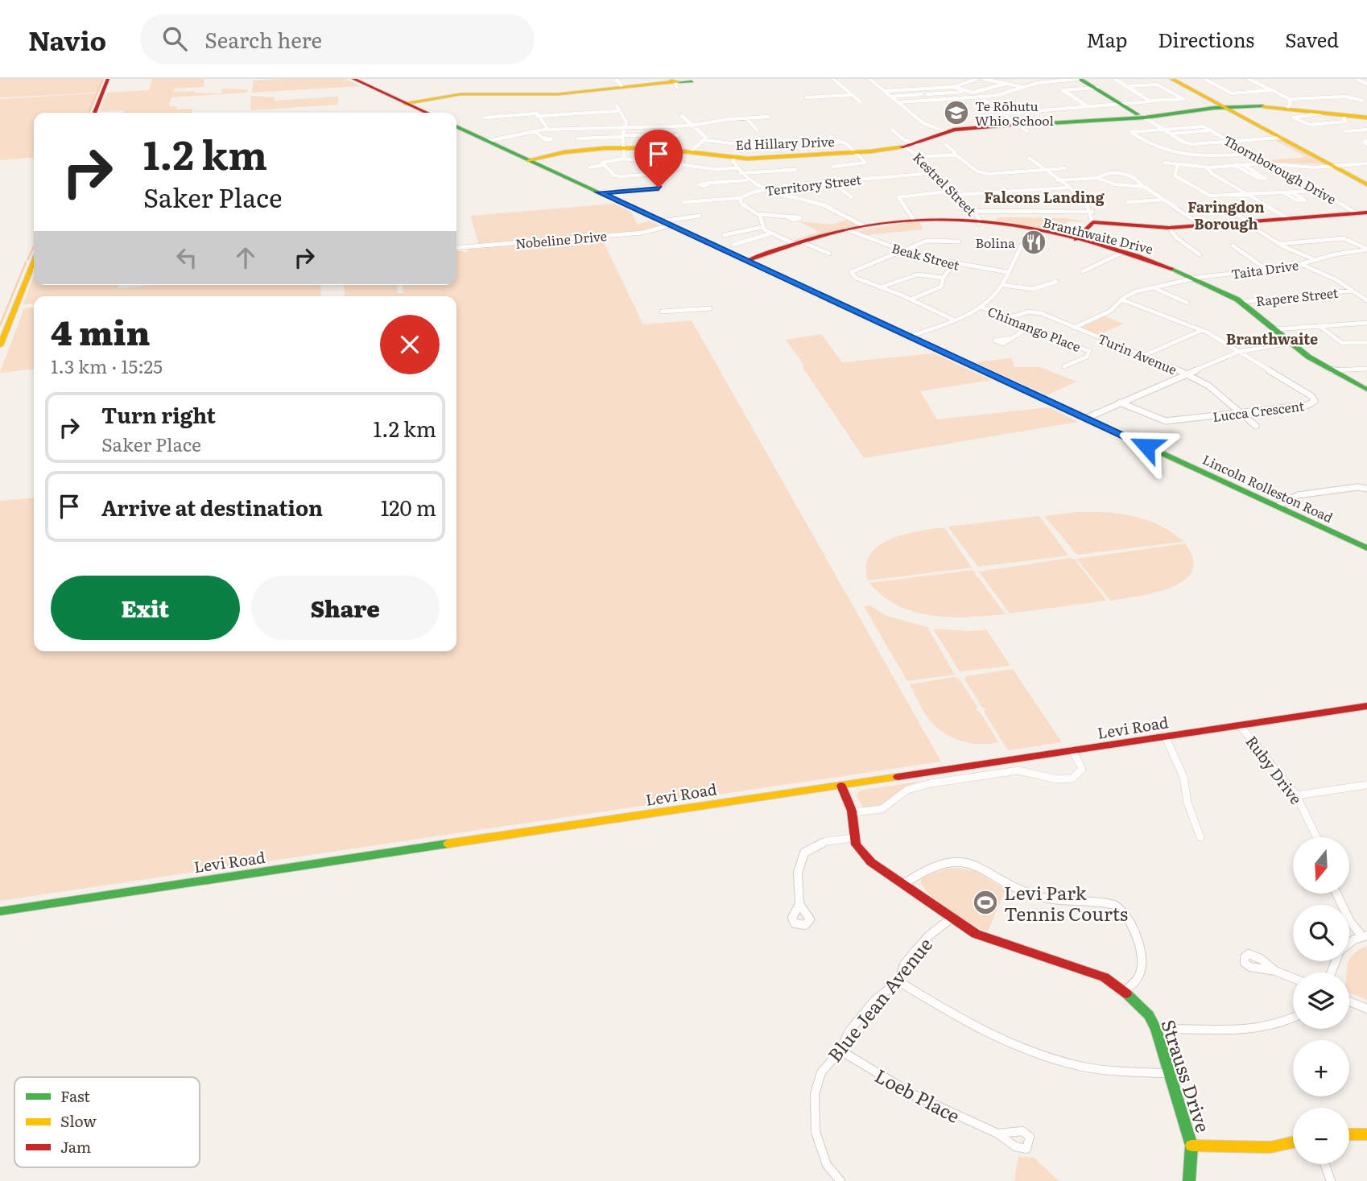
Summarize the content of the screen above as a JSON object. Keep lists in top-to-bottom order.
{
  "streets": {
    "street": [
      "Ed Hillary Drive",
      "Thornborough Drive",
      "Kestrel Street",
      "Territory Street",
      "Branthwaite Drive",
      "Nobeline Drive",
      "Beak Street",
      "Taita Drive",
      "Rapere Street",
      "Chimango Place",
      "Turin Avenue",
      "Lucca Crescent",
      "Lincoln Rolleston Road",
      "Levi Road",
      "Ruby Drive",
      "Blue Jean Avenue",
      "Strauss Drive",
      "Loeb Place"
    ]
  },
  "crossings": [
    ["Ed Hillary Drive", "Kestrel Street"],
    ["Ed Hillary Drive", "Lincoln Rolleston Road"],
    ["Kestrel Street", "Territory Street"],
    ["Kestrel Street", "Branthwaite Drive"],
    ["Branthwaite Drive", "Beak Street"],
    ["Branthwaite Drive", "Taita Drive"],
    ["Branthwaite Drive", "Rapere Street"],
    ["Branthwaite Drive", "Lincoln Rolleston Road"],
    ["Nobeline Drive", "Lincoln Rolleston Road"],
    ["Taita Drive", "Turin Avenue"],
    ["Taita Drive", "Lucca Crescent"],
    ["Chimango Place", "Turin Avenue"],
    ["Turin Avenue", "Lucca Crescent"],
    ["Levi Road", "Ruby Drive"],
    ["Blue Jean Avenue", "Strauss Drive"],
    ["Blue Jean Avenue", "Loeb Place"]
  ],
  "districts": ["Falcons Landing", "Faringdon Borough", "Branthwaite"],
  "places": {
    "school or university": ["Te Rōhutu Whio School"],
    "restaurant": ["Bolina"],
    "sports": ["Levi Park Tennis Courts"]
  },
  "legend": ["Fast", "Slow", "Jam"],
  "north": "bottom",
  "page": {
    "header": "Navio",
    "search": "Search here",
    "nav": ["Map", "Directions", "Saved"],
    "turn": ["1.2 km", "Saker Place"],
    "heading": ["4 min", "1.3 km · 15:25"],
    "list": [
      {
        "name": "Turn right",
        "note": "Saker Place",
        "value": "1.2 km"
      },
      {
        "name": "Arrive at destination",
        "value": "120 m"
      }
    ],
    "buttons": ["Exit", "Share"],
    "map_buttons": ["+", "−"]
  }
}
